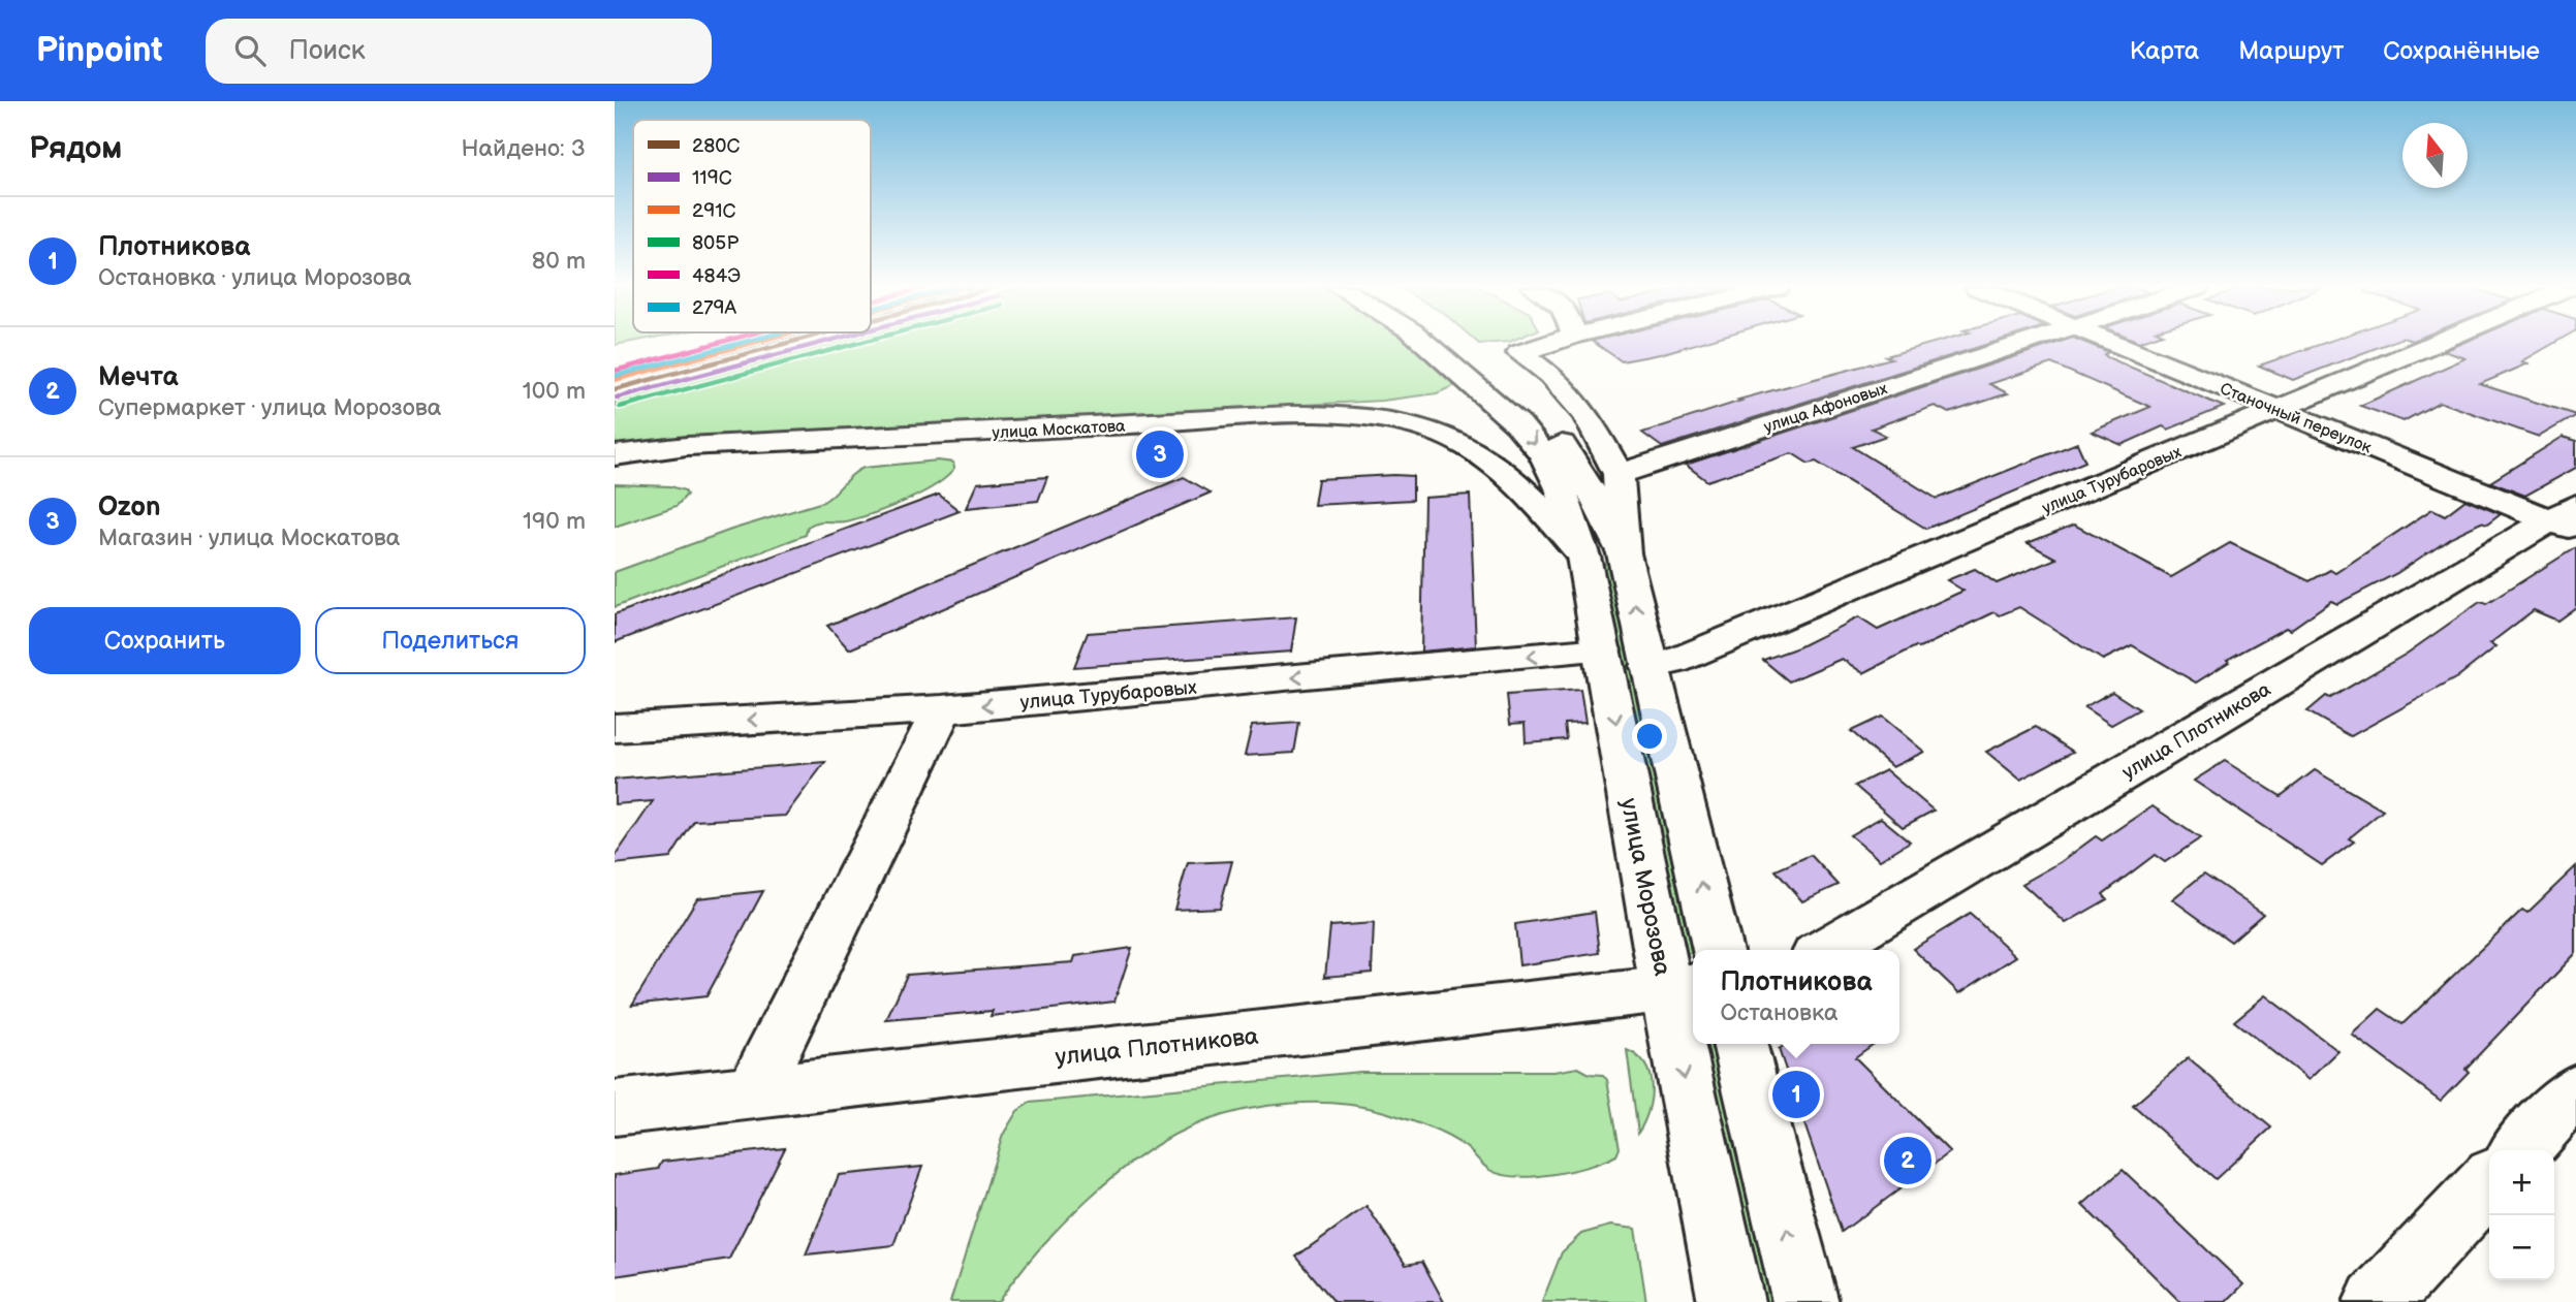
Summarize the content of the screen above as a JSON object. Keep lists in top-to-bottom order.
{
  "streets": {
    "street": [
      "улица Афоновых",
      "Станочный переулок",
      "улица Москатова",
      "улица Турубаровых",
      "улица Плотникова",
      "улица Морозова"
    ]
  },
  "crossings": [
    ["улица Афоновых", "улица Морозова"],
    ["Станочный переулок", "улица Турубаровых"],
    ["Станочный переулок", "улица Плотникова"],
    ["улица Москатова", "улица Морозова"],
    ["улица Турубаровых", "улица Морозова"],
    ["улица Плотникова", "улица Морозова"]
  ],
  "one_way": ["улица Турубаровых"],
  "lines": [
    "transit line 280С",
    "transit line 119С",
    "transit line 291С",
    "transit line 805Р",
    "transit line 484Э",
    "transit line 279А"
  ],
  "legend": [
    "280С",
    "119С",
    "291С",
    "805Р",
    "484Э",
    "279А"
  ],
  "north": "top",
  "page": {
    "header": "Pinpoint",
    "search": "Поиск",
    "nav": ["Карта", "Маршрут", "Сохранённые"],
    "heading": ["Рядом", "Найдено: 3"],
    "list": [
      {
        "mark": "1",
        "name": "Плотникова",
        "note": "Остановка · улица Морозова",
        "value": "80 m"
      },
      {
        "mark": "2",
        "name": "Мечта",
        "note": "Супермаркет · улица Морозова",
        "value": "100 m"
      },
      {
        "mark": "3",
        "name": "Ozon",
        "note": "Магазин · улица Москатова",
        "value": "190 m"
      }
    ],
    "pins": ["3", "1", "2"],
    "buttons": ["Сохранить", "Поделиться"],
    "popup": ["Плотникова", "Остановка"],
    "map_buttons": ["+", "−"]
  }
}
